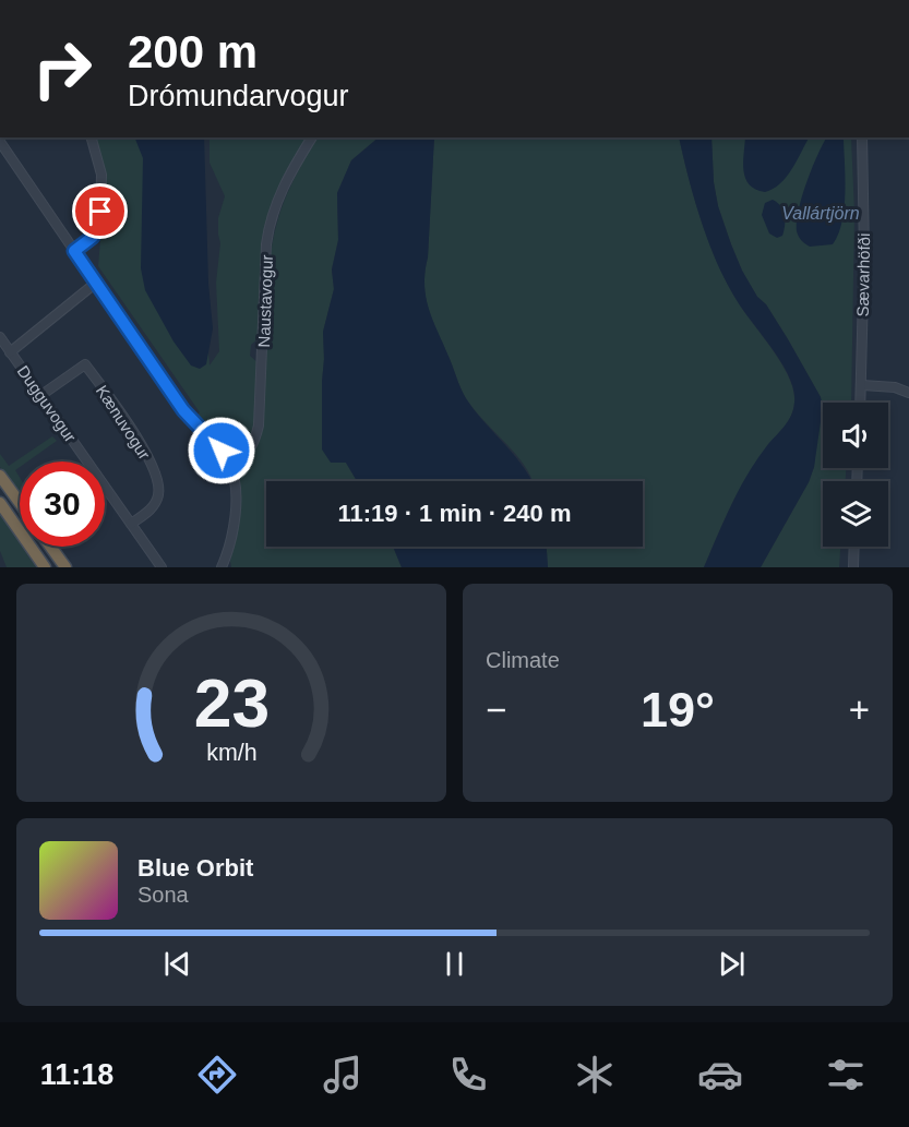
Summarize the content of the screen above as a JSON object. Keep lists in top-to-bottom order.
{
  "streets": {
    "street": [
      "Sævarhöfði",
      "Naustavogur",
      "Dugguvogur",
      "Kænuvogur"
    ]
  },
  "crossings": [
    ["Dugguvogur", "Kænuvogur"]
  ],
  "water": ["Vallártjörn"],
  "page": {
    "turn": ["200 m", "Drómundarvogur"],
    "limit": "30",
    "trip": "11:19 · 1 min · 240 m",
    "tile": "Climate",
    "heat": ["−", "19°", "+"],
    "song": ["Blue Orbit", "Sona"],
    "tabs": "11:18",
    "gauge": ["23", "km/h"]
  }
}
